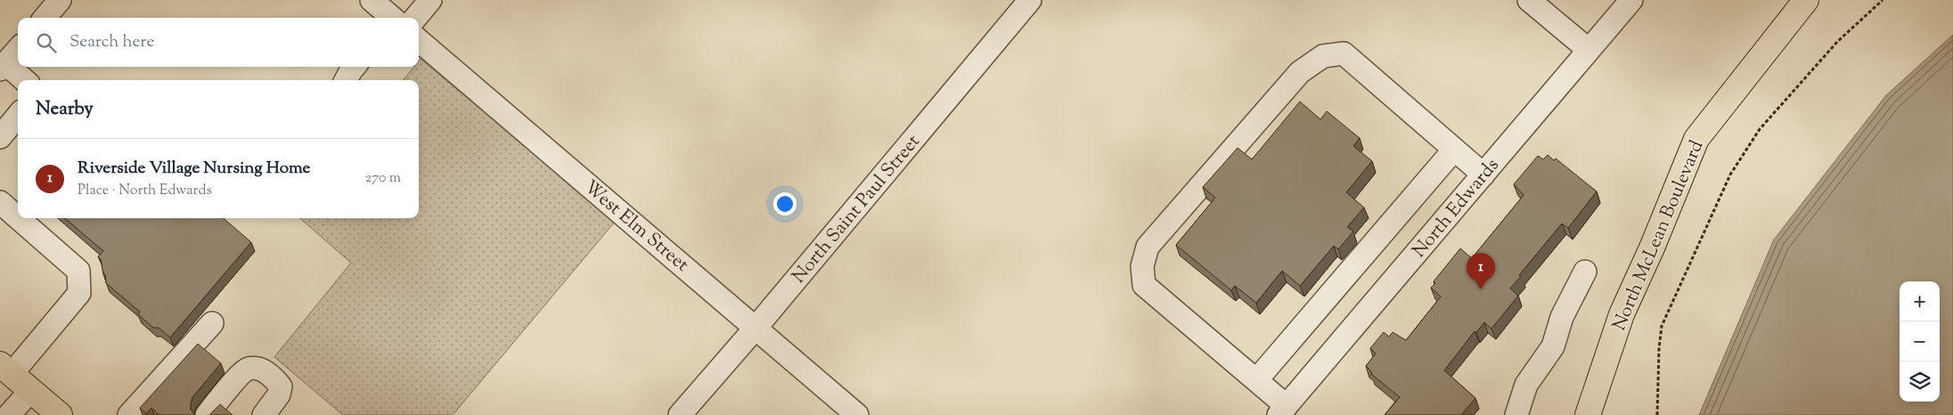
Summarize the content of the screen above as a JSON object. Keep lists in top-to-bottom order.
{
  "streets": {
    "main road": ["North McLean Boulevard"],
    "street": ["North Edwards", "North Saint Paul Street", "West Elm Street"]
  },
  "crossings": [
    ["North Saint Paul Street", "West Elm Street"]
  ],
  "page": {
    "search": "Search here",
    "heading": "Nearby",
    "list": [
      {
        "mark": "1",
        "name": "Riverside Village Nursing Home",
        "note": "Place · North Edwards",
        "value": "270 m"
      }
    ],
    "pins": "1",
    "map_buttons": ["+", "−"]
  }
}
